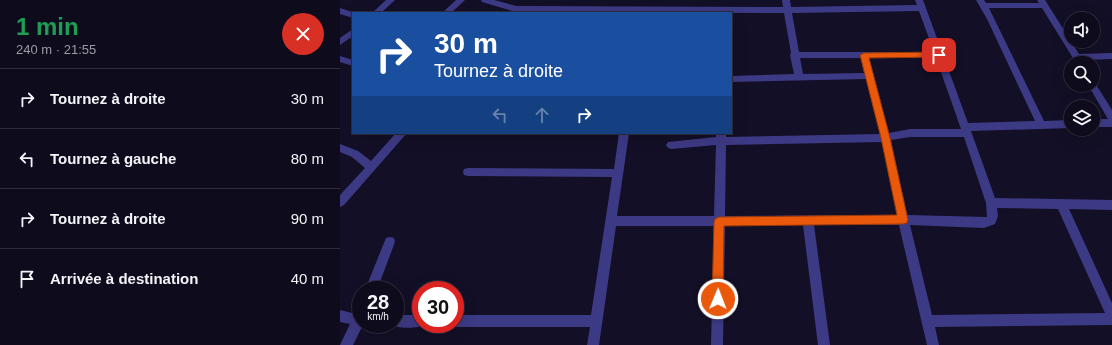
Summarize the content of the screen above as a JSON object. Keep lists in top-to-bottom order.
{
  "page": {
    "heading": ["1 min", "240 m · 21:55"],
    "turn": ["30 m", "Tournez à droite"],
    "list": [
      {
        "name": "Tournez à droite",
        "value": "30 m"
      },
      {
        "name": "Tournez à gauche",
        "value": "80 m"
      },
      {
        "name": "Tournez à droite",
        "value": "90 m"
      },
      {
        "name": "Arrivée à destination",
        "value": "40 m"
      }
    ],
    "speed": "28 km/h",
    "limit": "30"
  }
}
